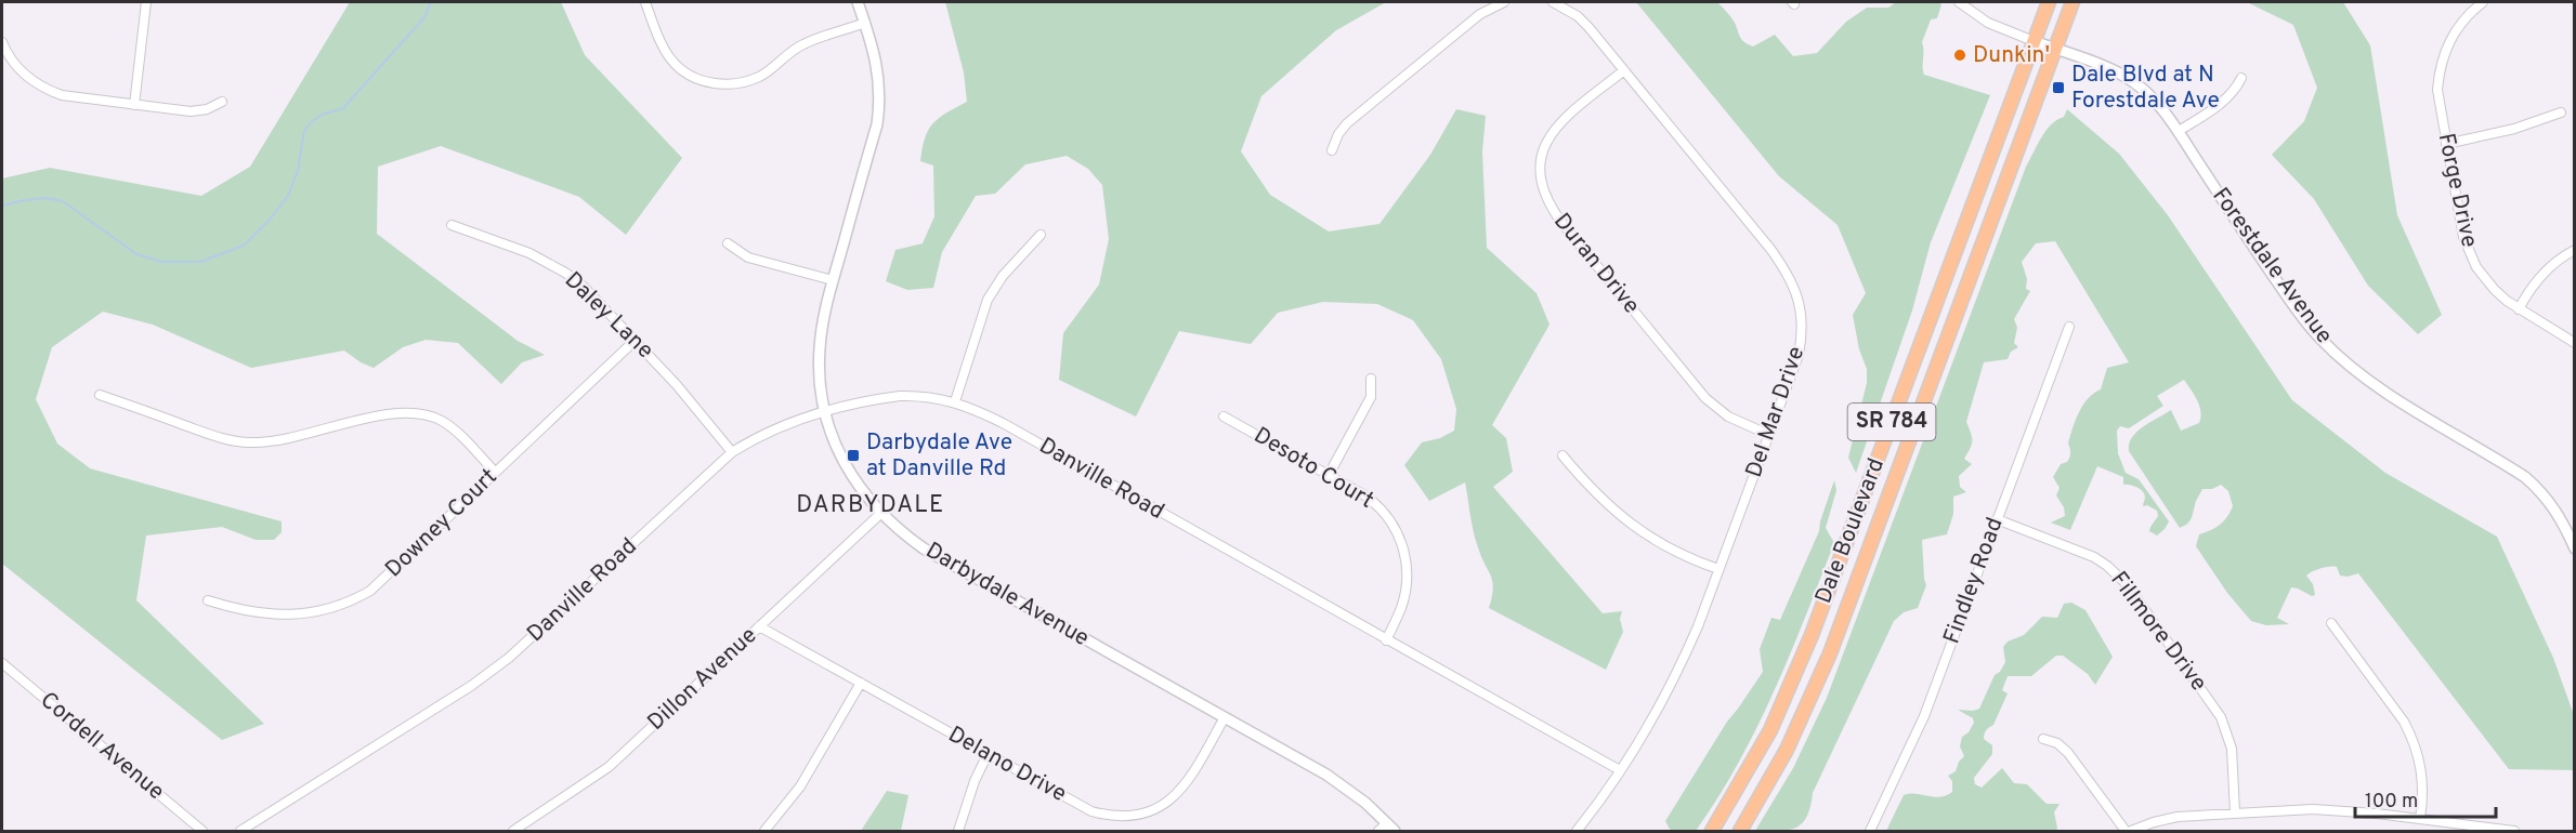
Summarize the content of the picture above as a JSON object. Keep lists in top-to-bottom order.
{
  "streets": {
    "main road": ["SR 784", "Dale Boulevard"],
    "street": [
      "Forge Drive",
      "Duran Drive",
      "Forestdale Avenue",
      "Daley Lane",
      "Del Mar Drive",
      "Desoto Court",
      "Danville Road",
      "Downey Court",
      "Findley Road",
      "Darbydale Avenue",
      "Fillmore Drive",
      "Dillon Avenue",
      "Cordell Avenue",
      "Delano Drive"
    ]
  },
  "crossings": [
    ["Duran Drive", "Del Mar Drive"],
    ["Forestdale Avenue", "Dale Boulevard"],
    ["Daley Lane", "Danville Road"],
    ["Daley Lane", "Downey Court"],
    ["Del Mar Drive", "Danville Road"],
    ["Desoto Court", "Danville Road"],
    ["Danville Road", "Darbydale Avenue"],
    ["Findley Road", "Fillmore Drive"],
    ["Darbydale Avenue", "Dillon Avenue"],
    ["Darbydale Avenue", "Delano Drive"],
    ["Dillon Avenue", "Delano Drive"]
  ],
  "districts": ["DARBYDALE"],
  "places": {
    "other": ["Dunkin'"],
    "transit": ["Dale Blvd at N Forestdale Ave", "Darbydale Ave at Danville Rd"]
  },
  "scale_bar": "100 m"
}
